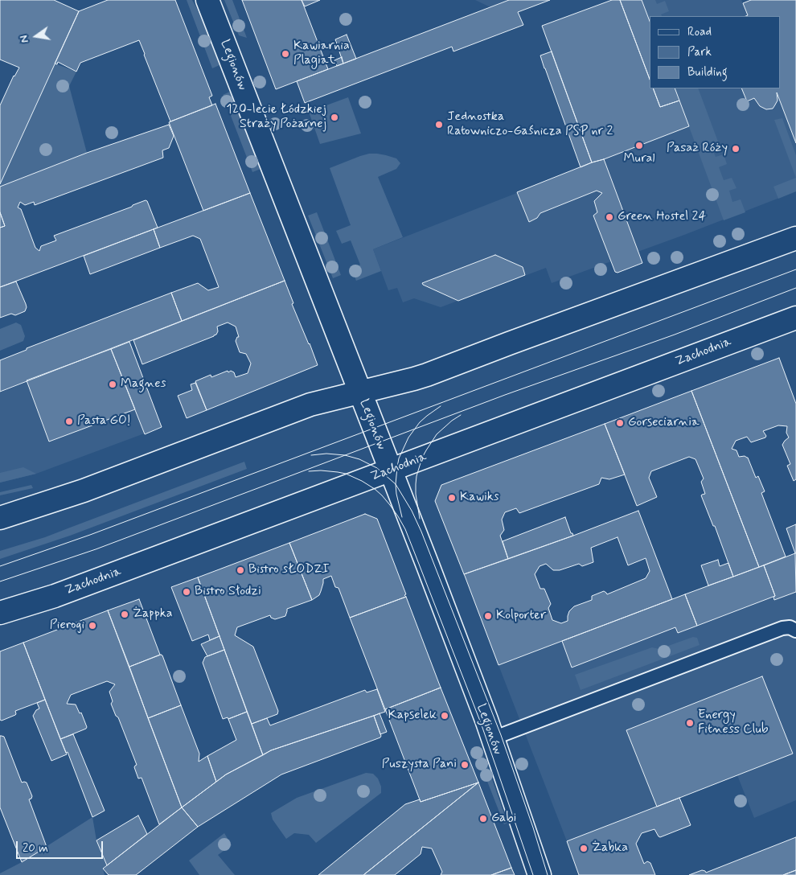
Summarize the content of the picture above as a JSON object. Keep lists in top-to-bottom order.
{
  "streets": {
    "main road": ["Legionów", "Zachodnia"]
  },
  "crossings": [
    ["Legionów", "Zachodnia"]
  ],
  "places": [
    "Kawiarnia Plagiat",
    "120-lecie Łódzkiej Straży Pożarnej",
    "Jednostka Ratowniczo-Gaśnicza PSP nr 2",
    "Mural",
    "Pasaż Róży",
    "Green Hostel 24",
    "Magnes",
    "Pasta GO!",
    "Gorseciarnia",
    "Kawiks",
    "Bistro sŁODZI",
    "Bistro Słodzi",
    "Żappka",
    "Kolporter",
    "Pierogi",
    "Kapselek",
    "Energy Fitness Club",
    "Puszysta Pani",
    "Gabi",
    "Żabka"
  ],
  "legend": ["Road", "Park", "Building"],
  "scale_bar": "20 m",
  "north": "left"
}
